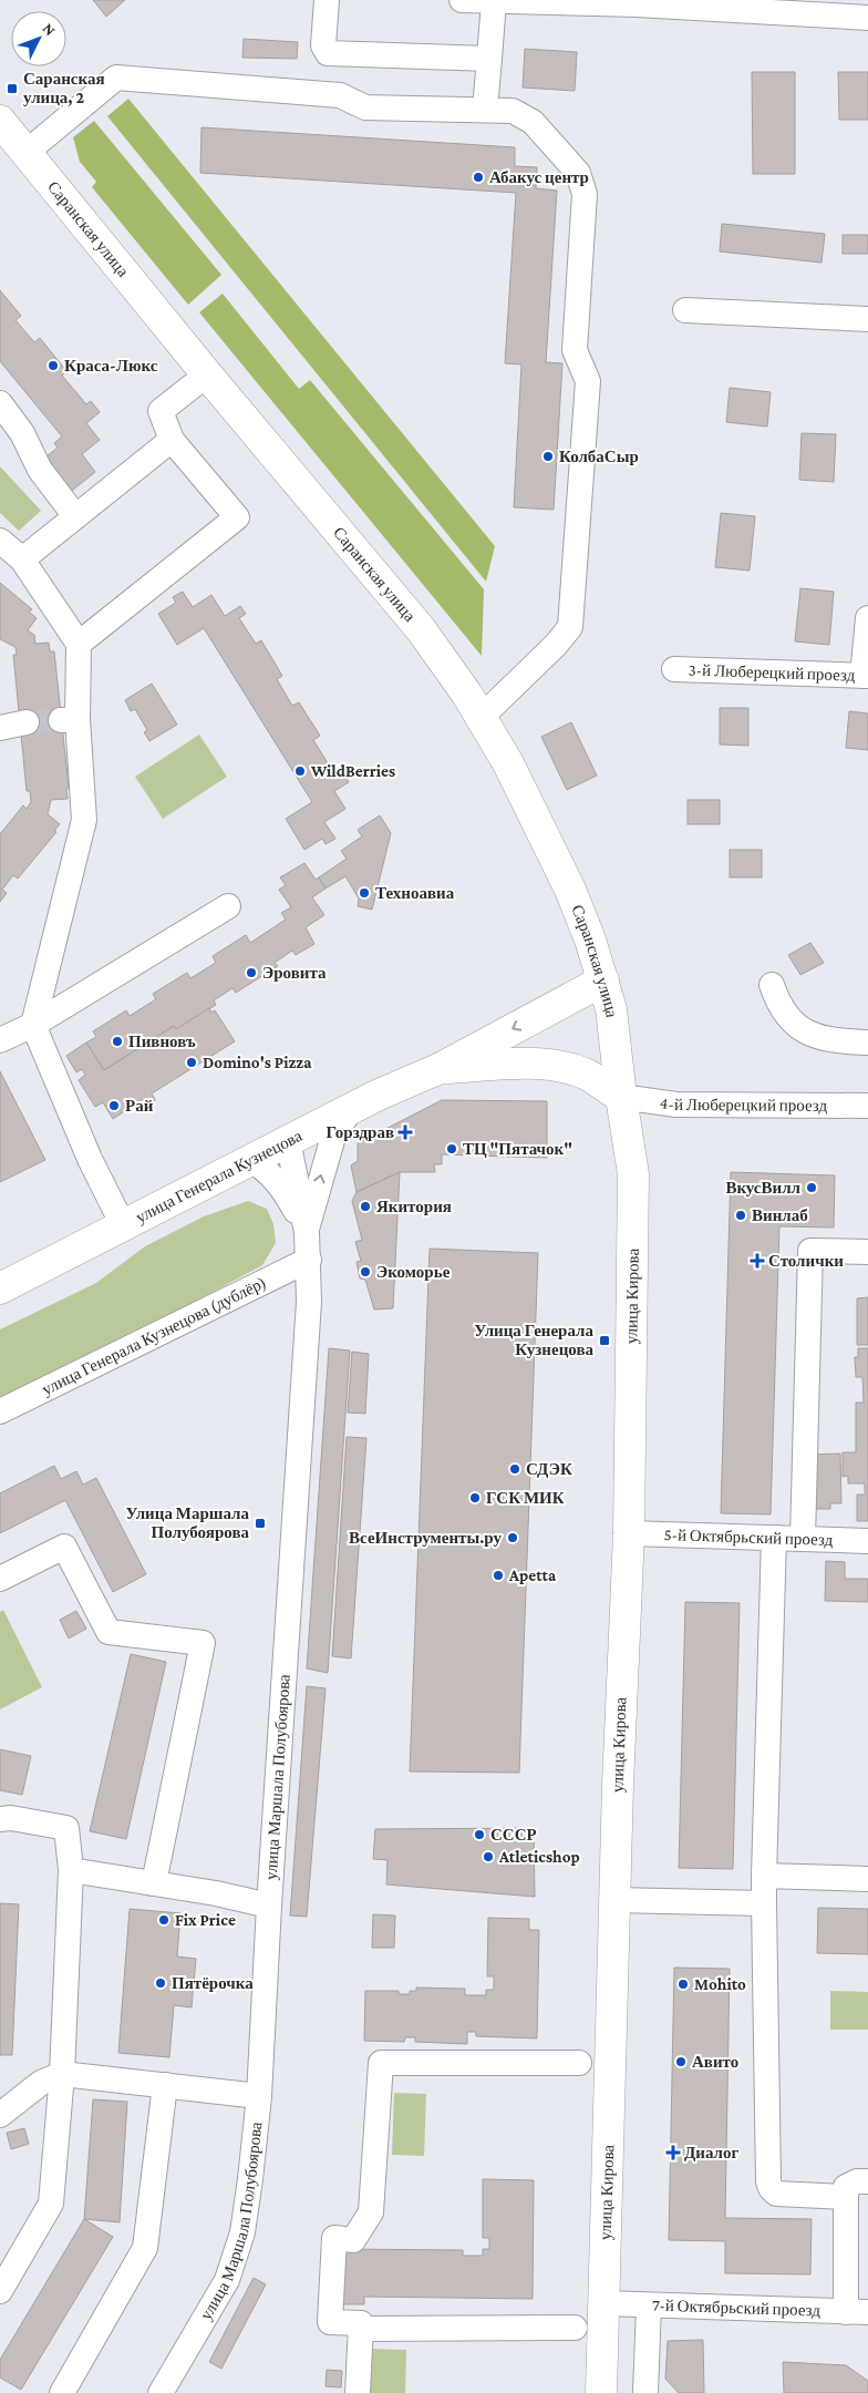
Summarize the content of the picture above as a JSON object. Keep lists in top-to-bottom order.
{
  "streets": {
    "main road": ["Саранская улица", "улица Генерала Кузнецова", "улица Кирова"],
    "street": [
      "3-й Люберецкий проезд",
      "4-й Люберецкий проезд",
      "улица Генерала Кузнецова (дублёр)",
      "5-й Октябрьский проезд",
      "улица Маршала Полубоярова",
      "7-й Октябрьский проезд"
    ]
  },
  "crossings": [
    ["Саранская улица", "4-й Люберецкий проезд"],
    ["Саранская улица", "улица Генерала Кузнецова"],
    ["Саранская улица", "улица Кирова"],
    ["4-й Люберецкий проезд", "улица Генерала Кузнецова"],
    ["4-й Люберецкий проезд", "улица Кирова"],
    ["улица Генерала Кузнецова", "улица Кирова"],
    ["улица Генерала Кузнецова", "улица Маршала Полубоярова"],
    ["улица Кирова", "5-й Октябрьский проезд"],
    ["улица Кирова", "7-й Октябрьский проезд"],
    ["улица Генерала Кузнецова (дублёр)", "улица Маршала Полубоярова"]
  ],
  "places": {
    "transit": ["Саранская улица, 2", "Улица Генерала Кузнецова", "Улица Маршала Полубоярова"],
    "other": [
      "Абакус центр",
      "Краса-Люкс",
      "КолбаСыр",
      "WildBerries",
      "Техноавиа",
      "Эровита",
      "Пивновъ",
      "Domino's Pizza",
      "Рай",
      "ТЦ \"Пятачок\"",
      "ВкусВилл",
      "Якитория",
      "Винлаб",
      "Экоморье",
      "СДЭК",
      "ГСК МИК",
      "ВсеИнструменты.ру",
      "Apetta",
      "СССР",
      "Atleticshop",
      "Fix Price",
      "Пятёрочка",
      "Mohito",
      "Авито"
    ],
    "health": ["Горздрав", "Столички", "Диалог"]
  },
  "north": "top right"
}
